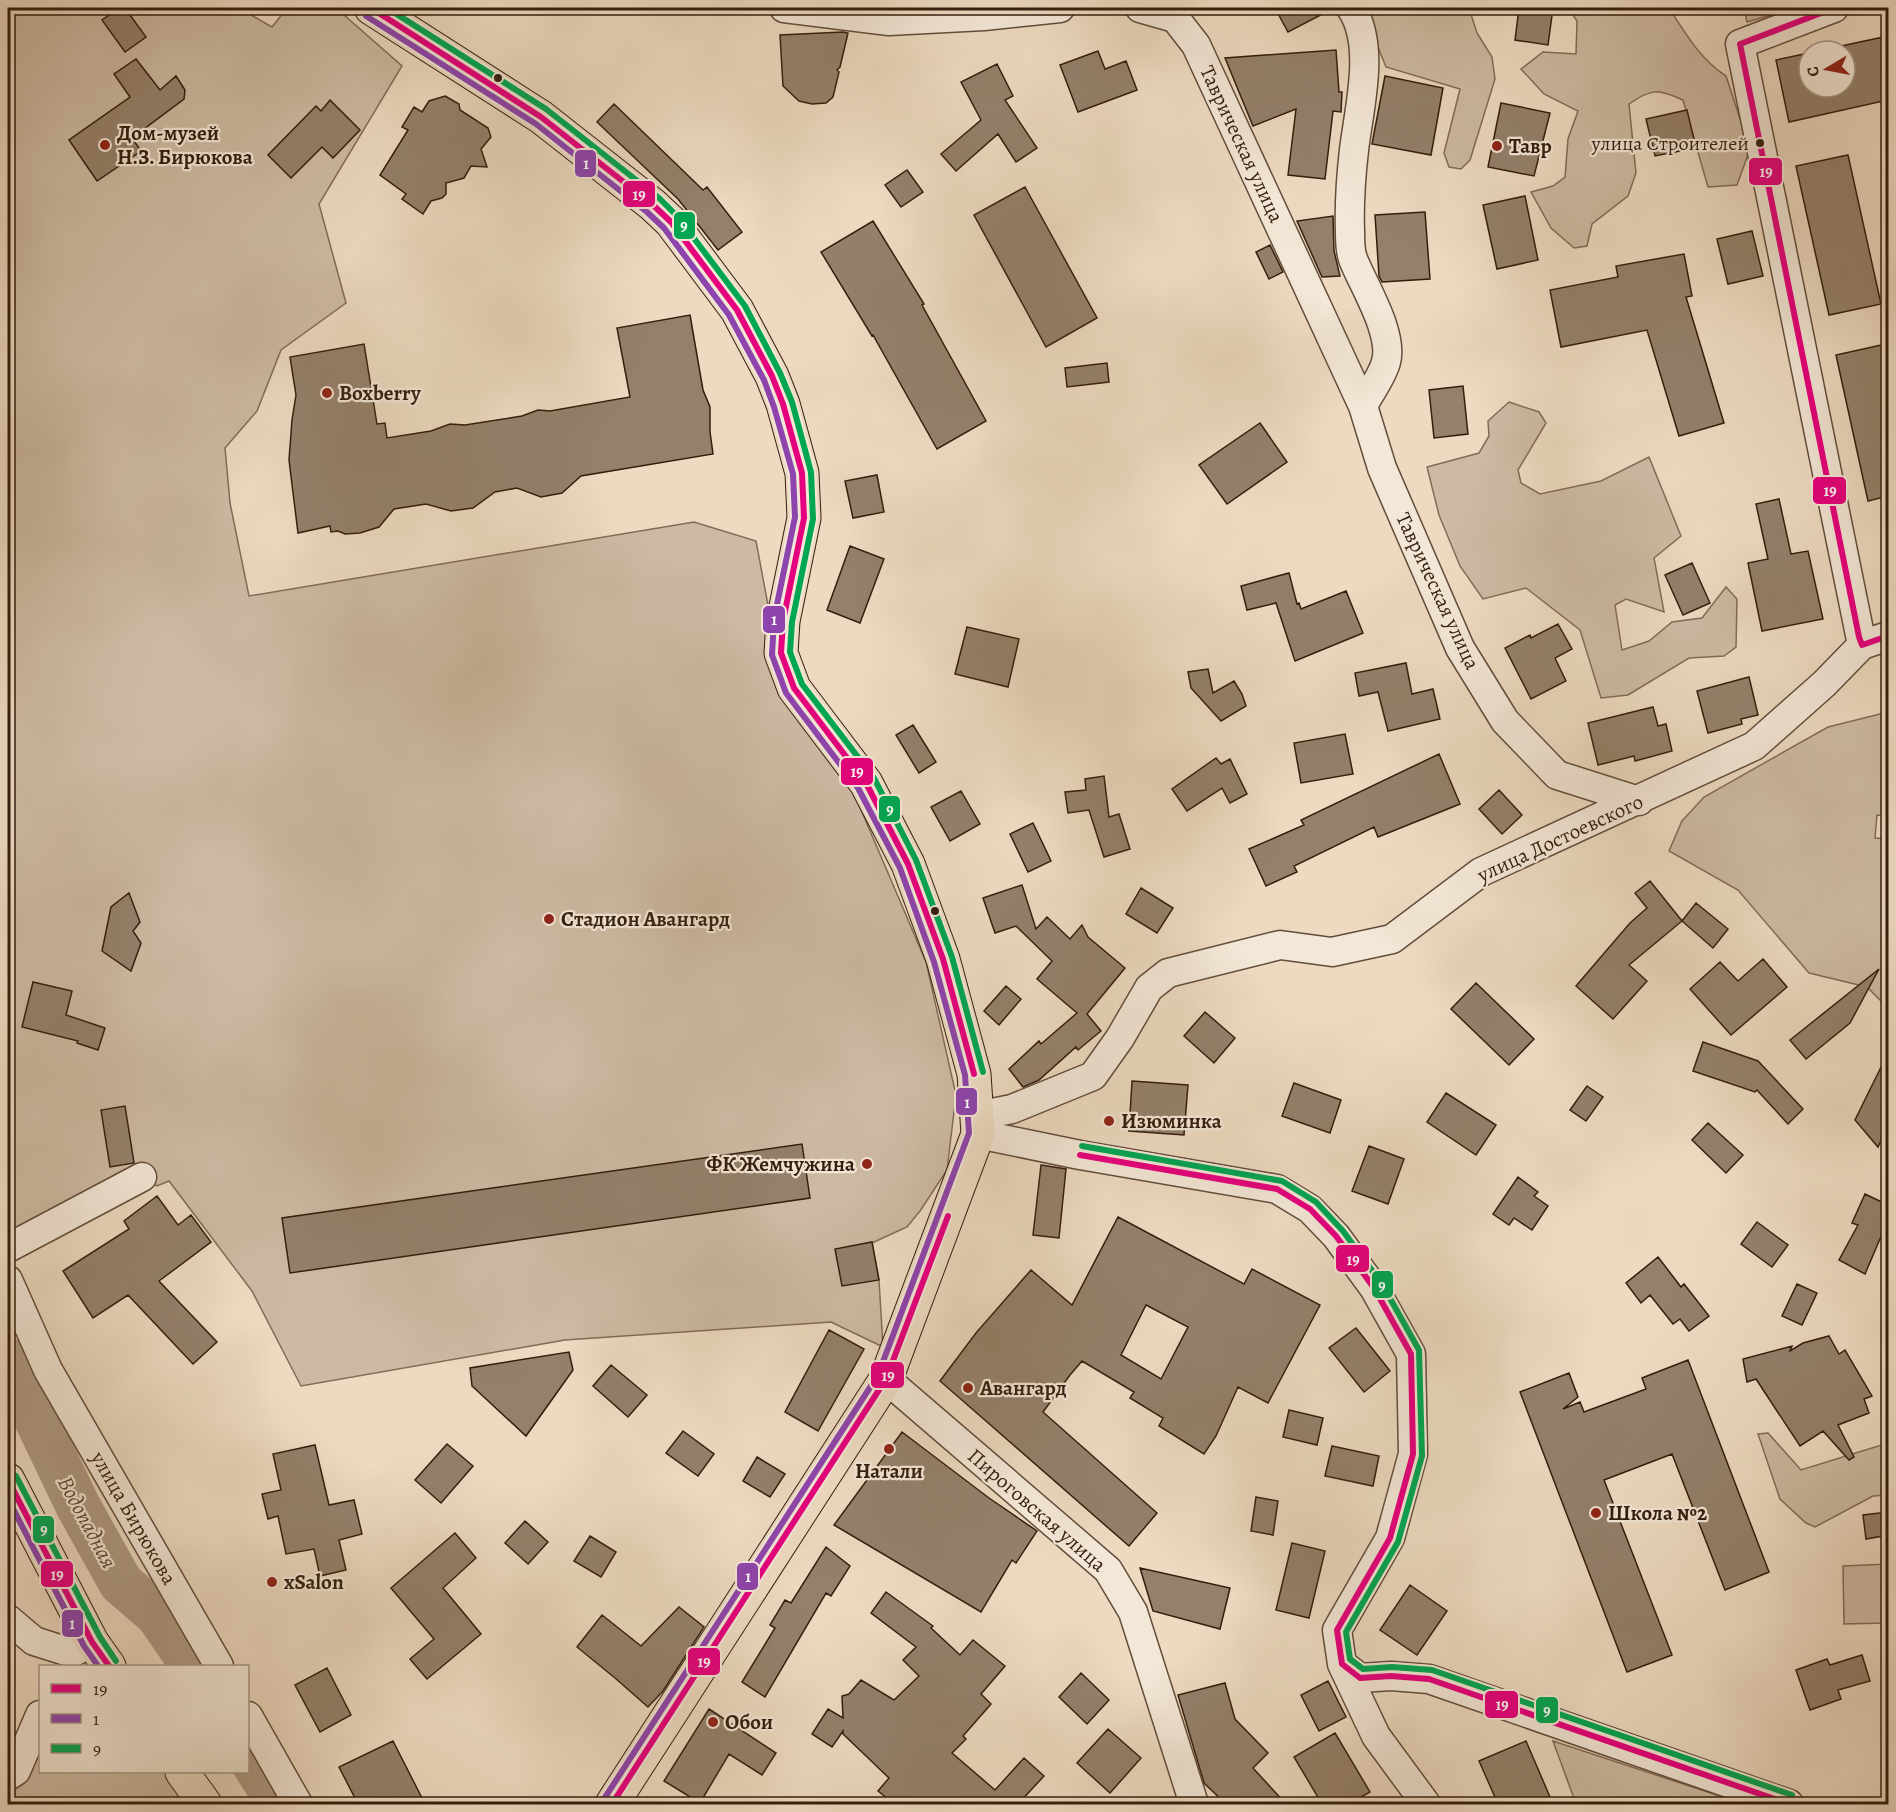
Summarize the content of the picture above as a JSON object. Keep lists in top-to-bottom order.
{
  "streets": {
    "street": [
      "Таврическая улица",
      "улица Достоевского",
      "Пироговская улица",
      "улица Бирюкова"
    ]
  },
  "crossings": [
    ["Таврическая улица", "улица Достоевского"]
  ],
  "water": ["Водопадная"],
  "places": [
    "улица Строителей",
    "Дом-музей Н.З. Бирюкова",
    "Тавр",
    "Boxberry",
    "Стадион Авангард",
    "Изюминка",
    "ФК Жемчужина",
    "Авангард",
    "Натали",
    "Школа №2",
    "xSalon",
    "Обои"
  ],
  "lines": ["transit line 19", "transit line 9", "transit line 1"],
  "legend": ["19", "1", "9"],
  "north": "left"
}
